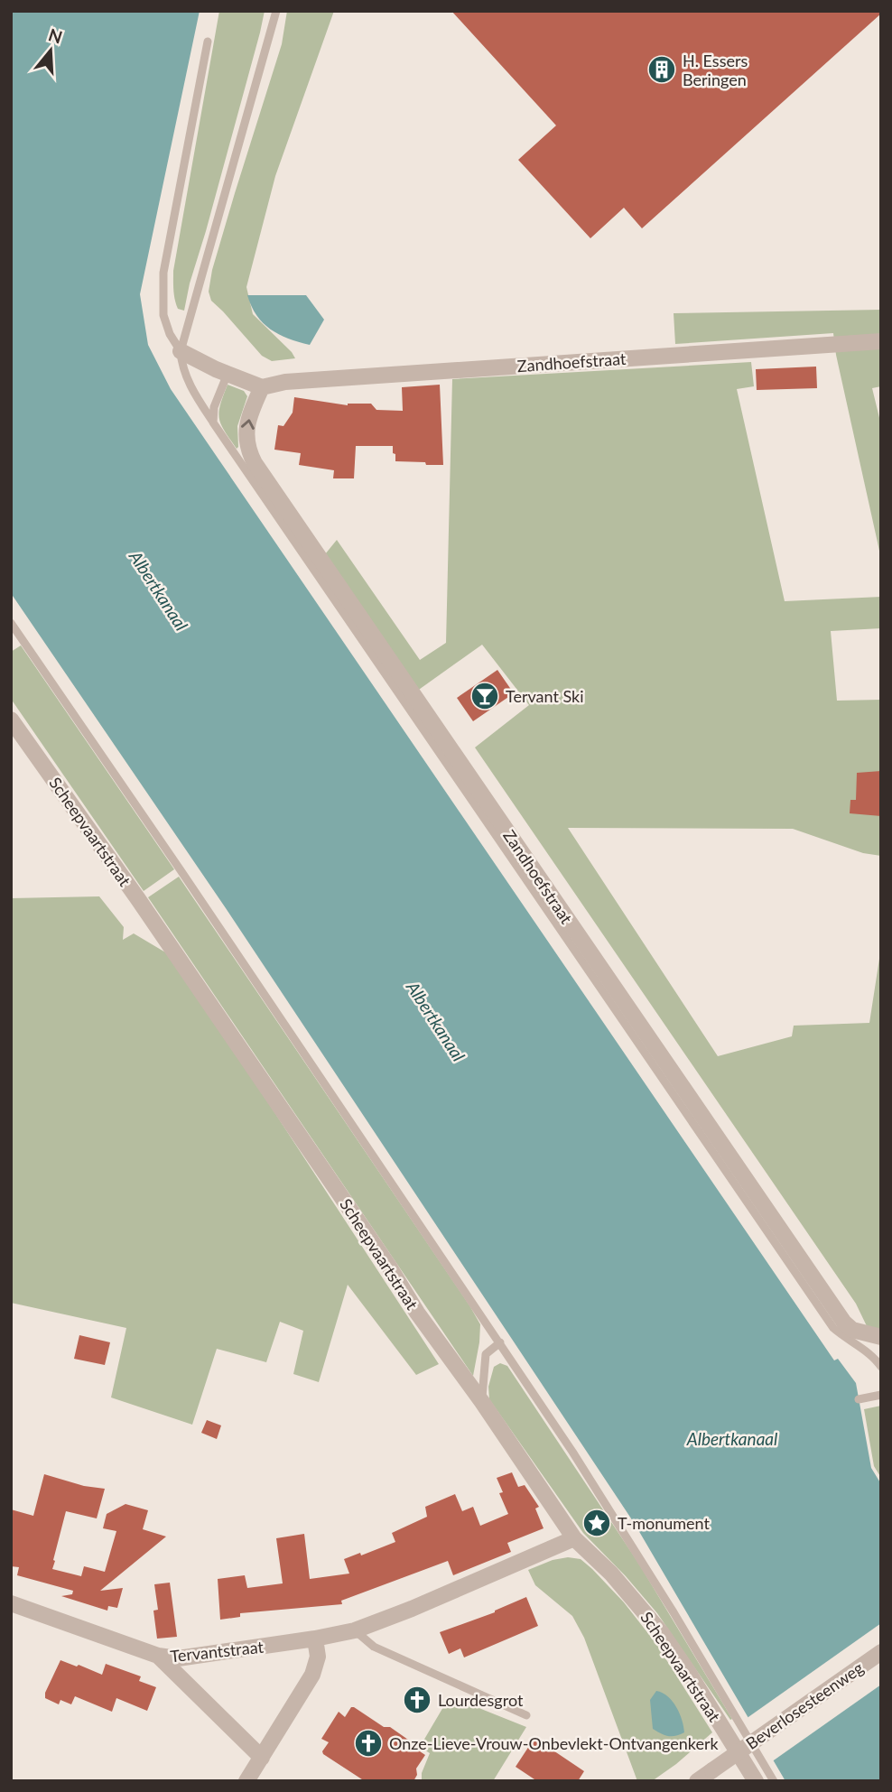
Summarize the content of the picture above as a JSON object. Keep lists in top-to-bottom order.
{
  "streets": {
    "street": [
      "Zandhoefstraat",
      "Scheepvaartstraat",
      "Tervantstraat",
      "Beverlosesteenweg"
    ]
  },
  "crossings": [
    ["Scheepvaartstraat", "Tervantstraat"]
  ],
  "one_way": ["Zandhoefstraat"],
  "water": ["Albertkanaal"],
  "places": {
    "building": ["H. Essers Beringen"],
    "bar": ["Tervant Ski"],
    "place": ["T-monument"],
    "church": ["Lourdesgrot", "Onze-Lieve-Vrouw-Onbevlekt-Ontvangenkerk"]
  },
  "north": "top"
}
